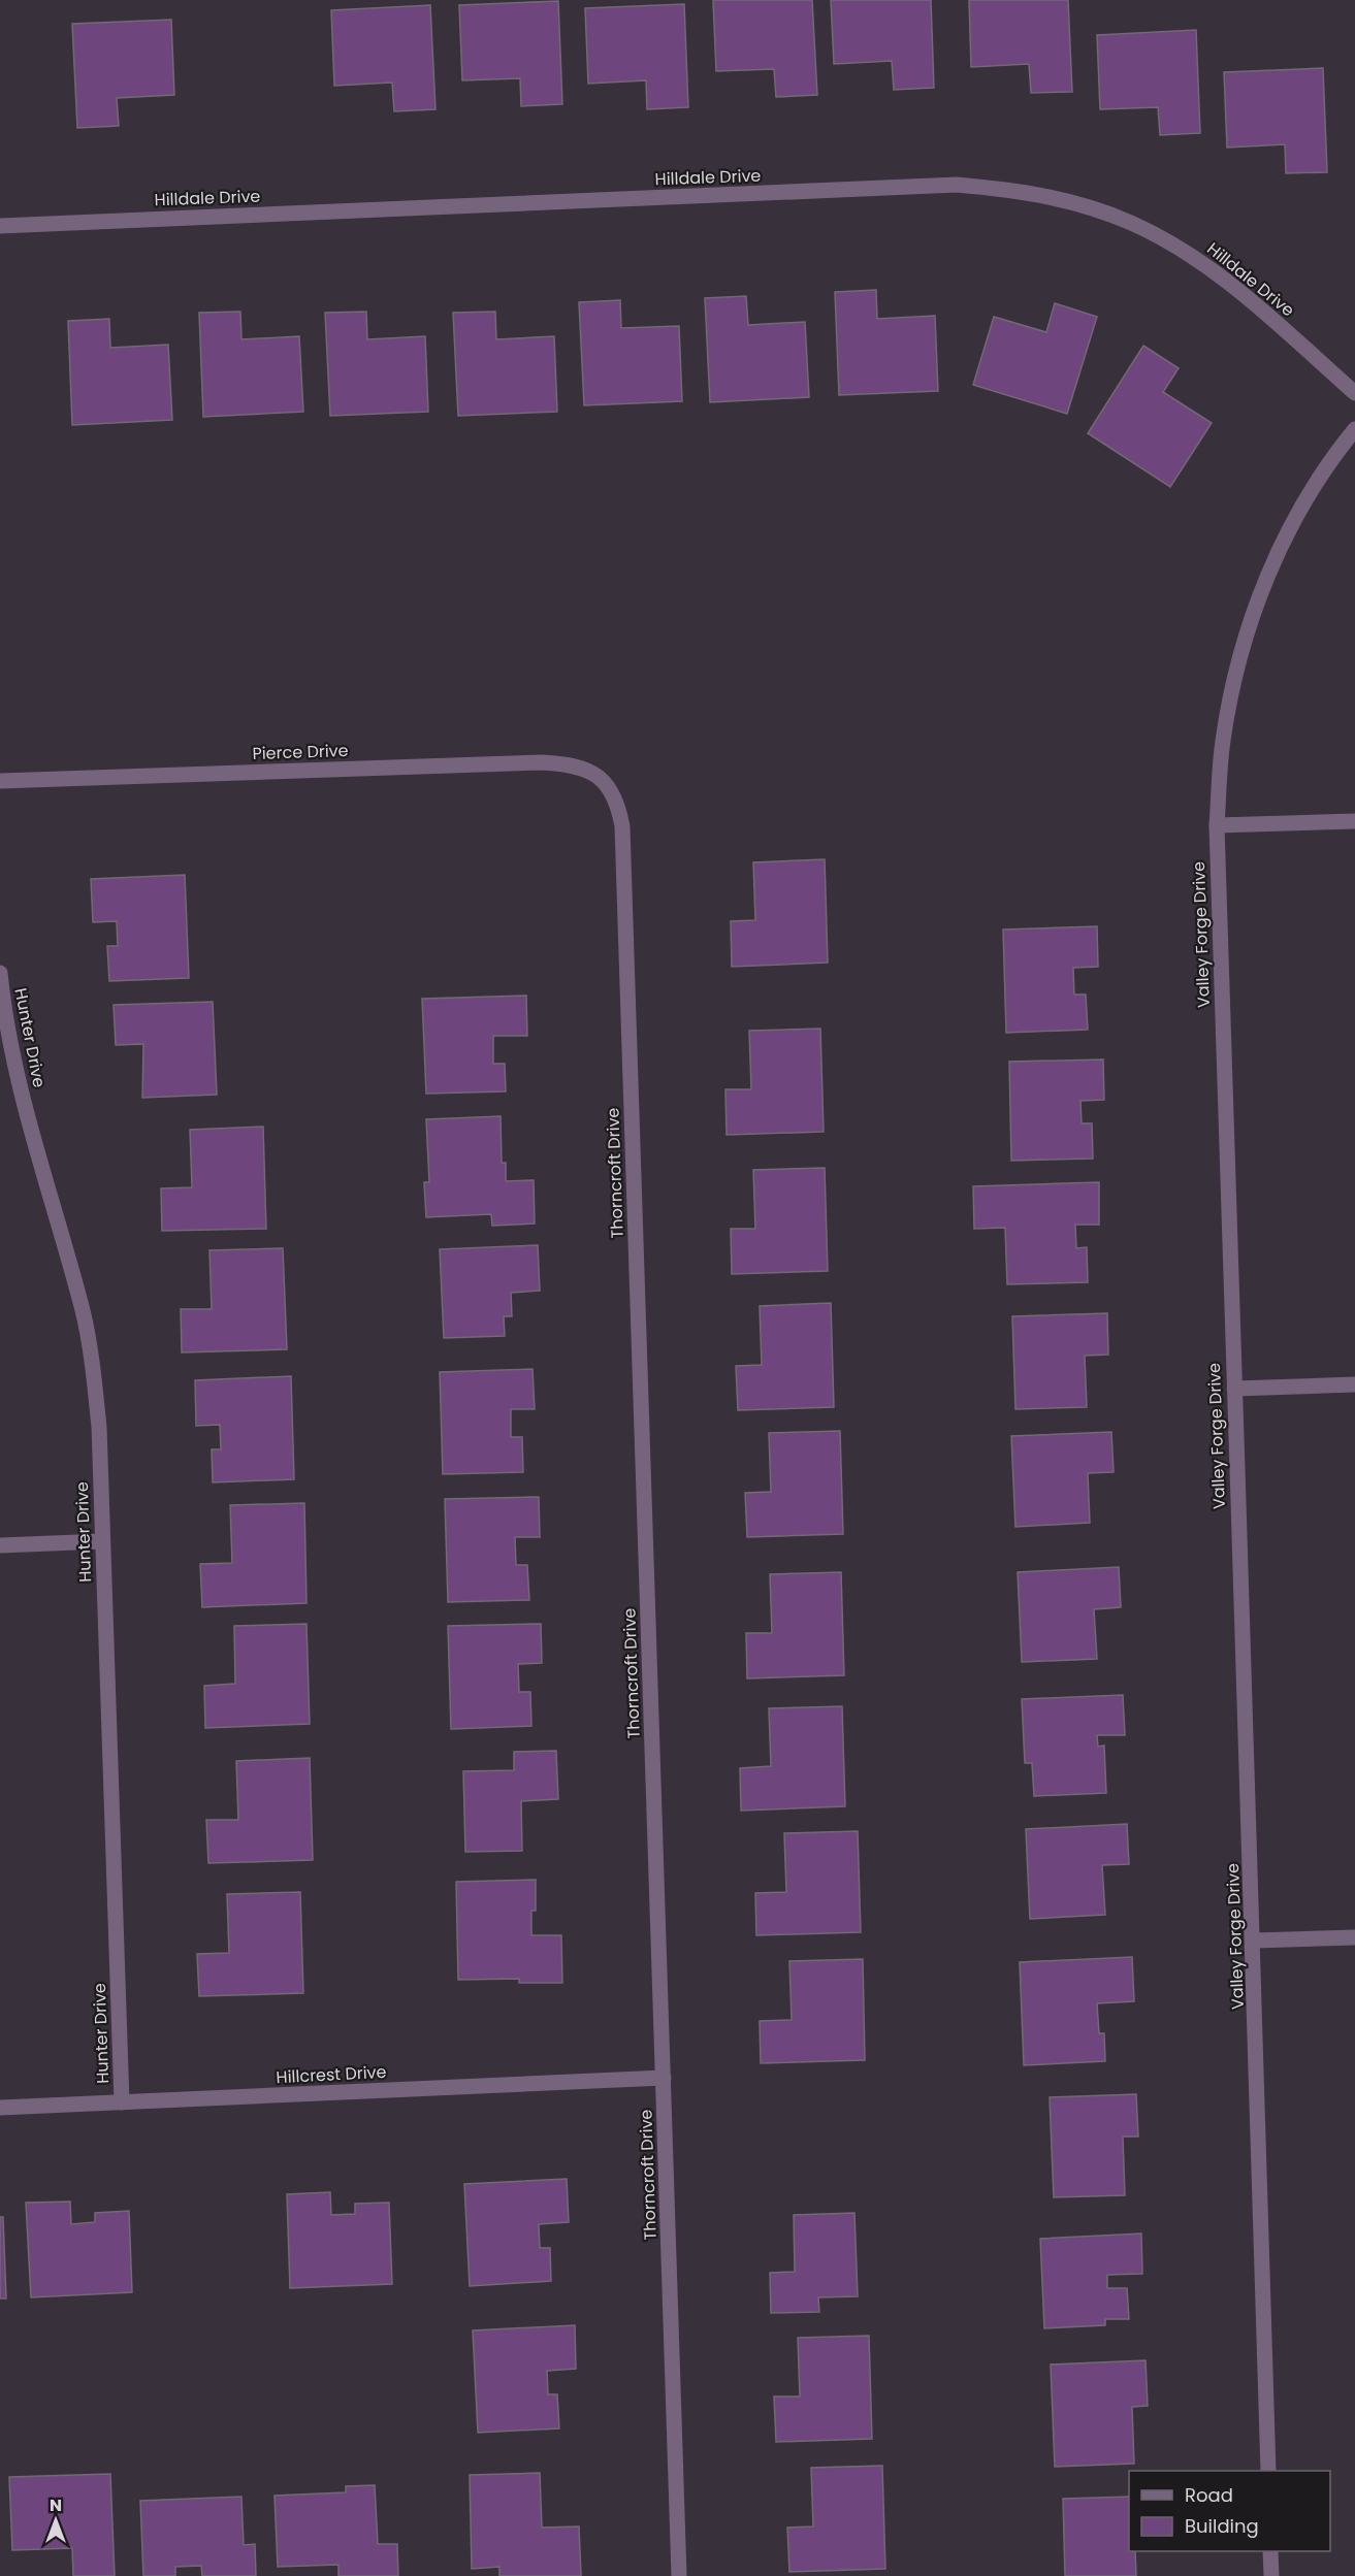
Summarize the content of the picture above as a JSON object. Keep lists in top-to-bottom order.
{
  "streets": {
    "street": [
      "Hilldale Drive",
      "Pierce Drive",
      "Valley Forge Drive",
      "Hunter Drive",
      "Thorncroft Drive",
      "Hillcrest Drive"
    ]
  },
  "crossings": [
    ["Pierce Drive", "Thorncroft Drive"],
    ["Hunter Drive", "Hillcrest Drive"],
    ["Thorncroft Drive", "Hillcrest Drive"]
  ],
  "legend": ["Road", "Building"],
  "north": "top"
}
